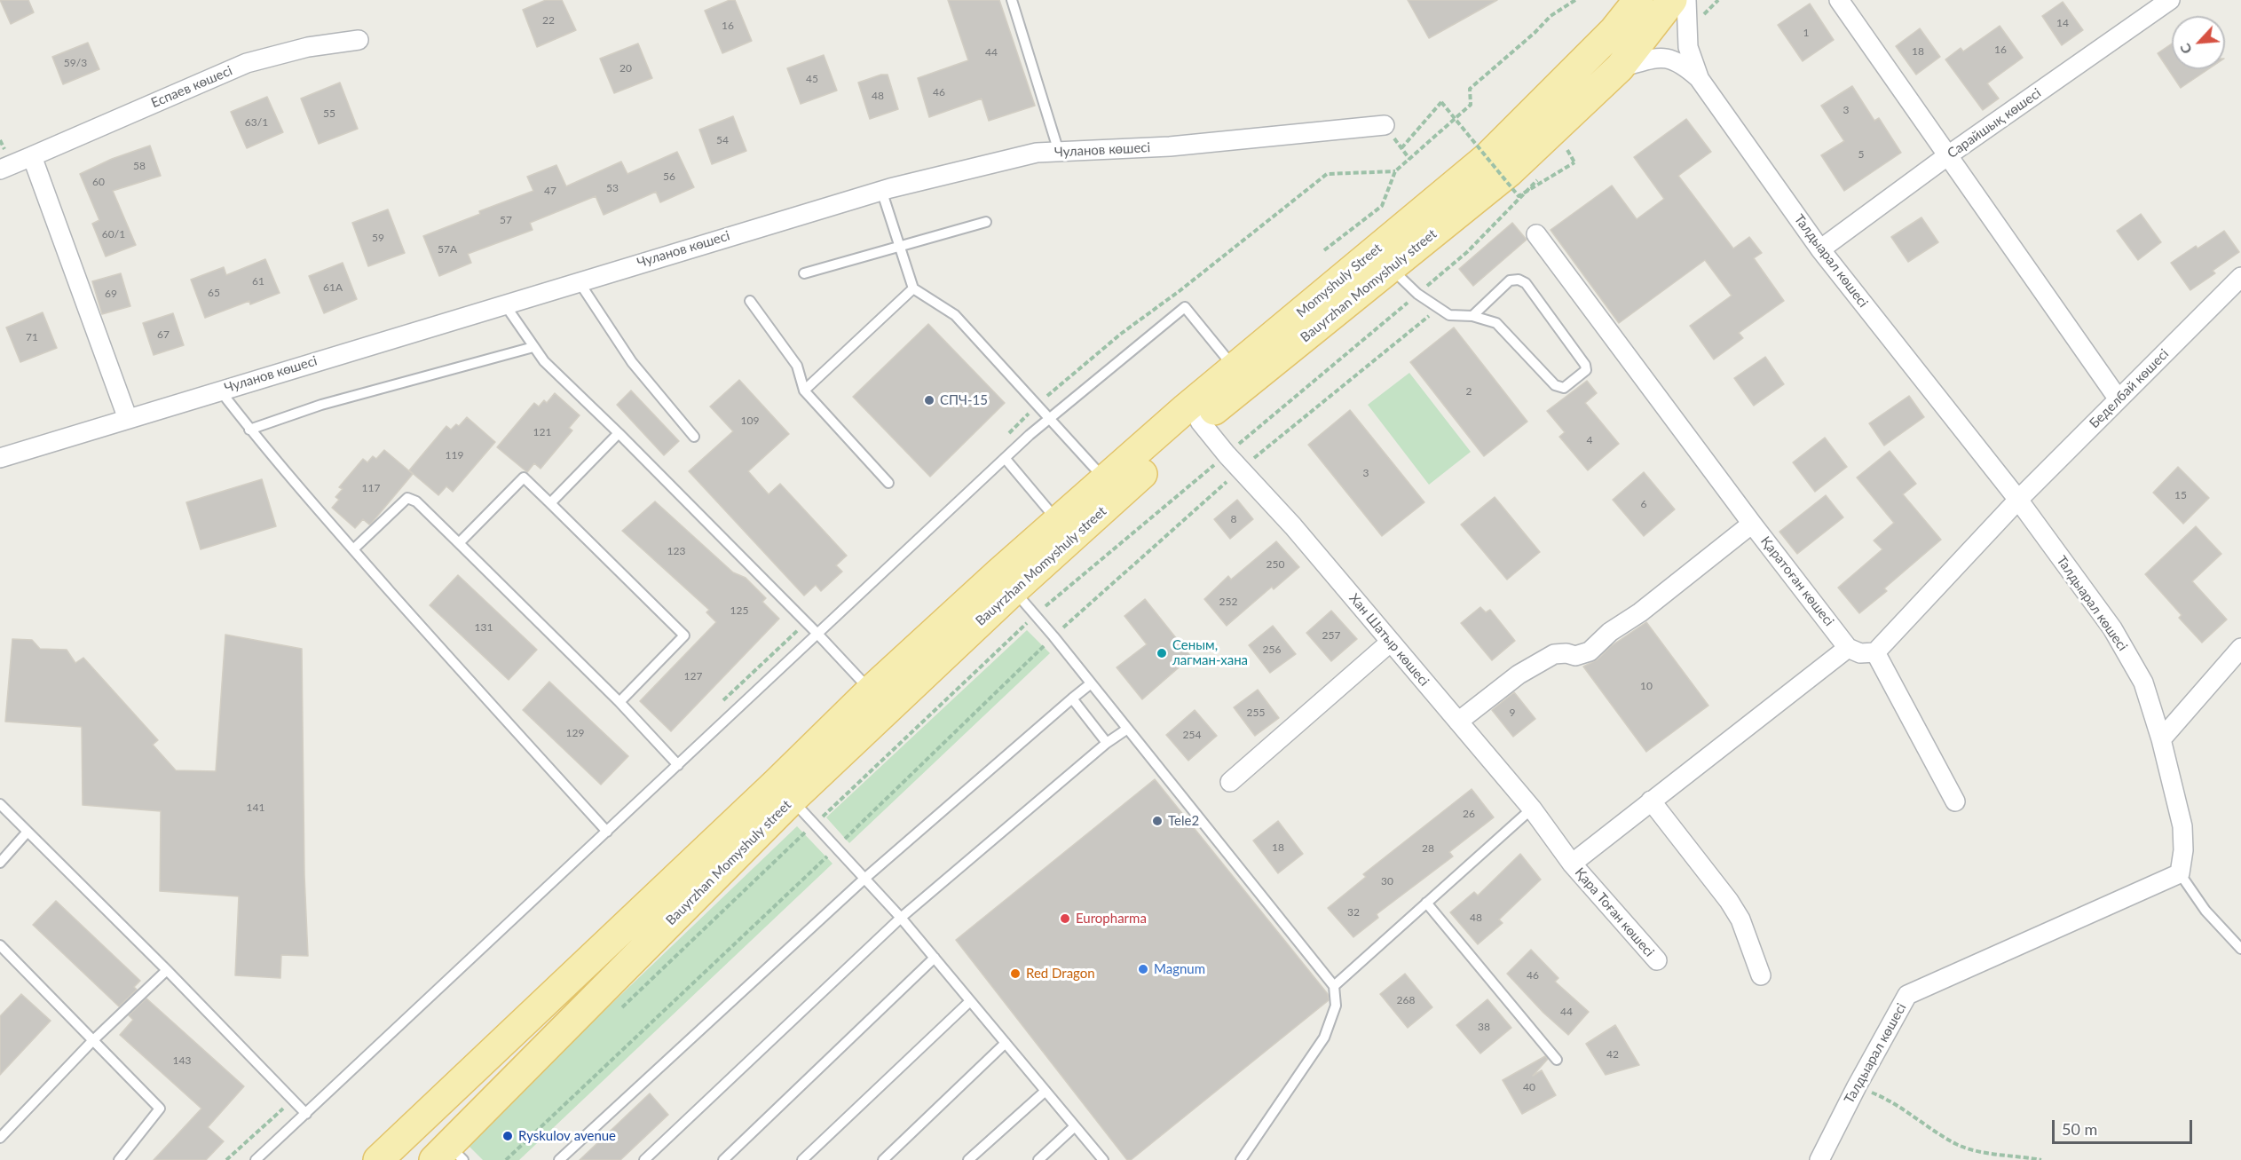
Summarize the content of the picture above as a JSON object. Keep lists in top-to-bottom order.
{
  "streets": {
    "main road": ["Momyshuly Street", "Bauyrzhan Momyshuly street"],
    "street": [
      "Еспаев көшесі",
      "Сарайшық көшесі",
      "Чуланов көшесі",
      "Талдыарал көшесі",
      "Беделбай көшесі",
      "Қаратоған көшесі",
      "Хан Шатыр көшесі",
      "Қара Тоған көшесі"
    ]
  },
  "crossings": [
    ["Сарайшық көшесі", "Талдыарал көшесі"],
    ["Талдыарал көшесі", "Bauyrzhan Momyshuly street"],
    ["Талдыарал көшесі", "Беделбай көшесі"],
    ["Momyshuly Street", "Bauyrzhan Momyshuly street"],
    ["Bauyrzhan Momyshuly street", "Хан Шатыр көшесі"],
    ["Хан Шатыр көшесі", "Қара Тоған көшесі"]
  ],
  "places": [
    "СПЧ-15",
    "Сеным, лагман-хана",
    "Tele2",
    "Europharma",
    "Magnum",
    "Red Dragon",
    "Ryskulov avenue"
  ],
  "house_numbers": [
    "22",
    "14",
    "16",
    "1",
    "16",
    "18",
    "44",
    "59/3",
    "20",
    "45",
    "46",
    "48",
    "3",
    "55",
    "63/1",
    "54",
    "5",
    "58",
    "56",
    "60",
    "53",
    "47",
    "57",
    "60/1",
    "59",
    "57А",
    "61",
    "61А",
    "65",
    "69",
    "67",
    "71",
    "2",
    "109",
    "121",
    "4",
    "119",
    "3",
    "117",
    "15",
    "6",
    "8",
    "123",
    "250",
    "252",
    "125",
    "131",
    "257",
    "256",
    "127",
    "10",
    "255",
    "9",
    "129",
    "254",
    "141",
    "26",
    "18",
    "28",
    "30",
    "32",
    "48",
    "46",
    "268",
    "44",
    "38",
    "42",
    "143",
    "40"
  ],
  "scale_bar": "50 m",
  "north": "bottom left"
}
